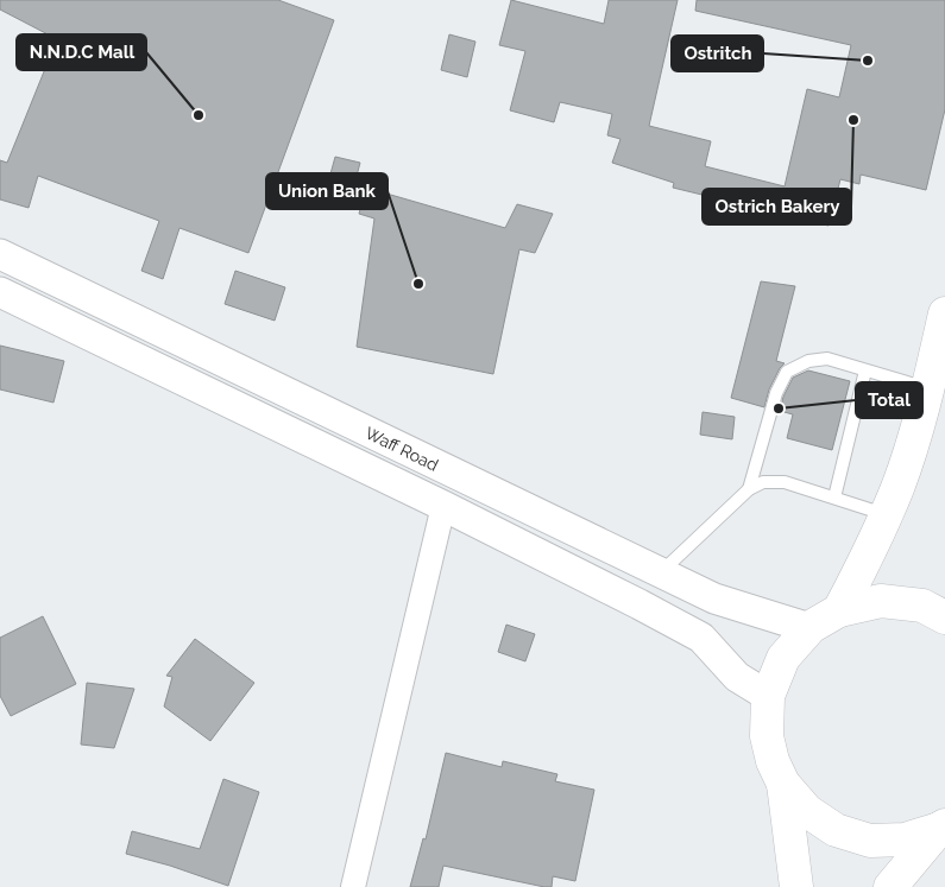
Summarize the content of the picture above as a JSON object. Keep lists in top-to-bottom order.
{
  "streets": {
    "street": ["Waff Road"]
  },
  "places": [
    "Ostritch",
    "N.N.D.C Mall",
    "Ostrich Bakery",
    "Union Bank",
    "Total"
  ]
}
